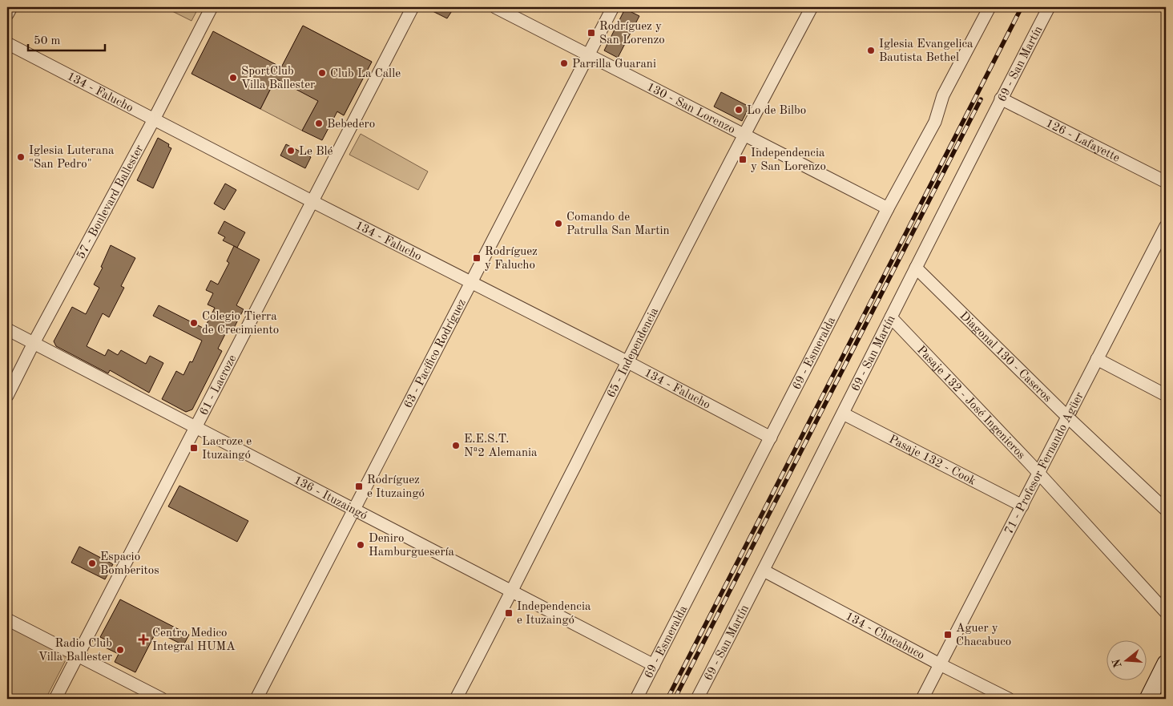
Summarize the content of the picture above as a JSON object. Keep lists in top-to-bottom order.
{
  "streets": {
    "street": [
      "69 - San Martín",
      "134 - Falucho",
      "130 - San Lorenzo",
      "126 - Lafayette",
      "57 - Boulevard Ballester",
      "65 - Independencia",
      "63 - Pacífico Rodríguez",
      "69 - Esmeralda",
      "Diagonal 130 - Caseros",
      "61 - Lacroze",
      "Pasaje 132 - José Ingenieros",
      "Pasaje 132 - Cook",
      "71 - Profesor Fernando Agüer",
      "136 - Ituzaingó",
      "134 - Chacabuco"
    ]
  },
  "crossings": [
    ["69 - San Martín", "126 - Lafayette"],
    ["69 - San Martín", "Diagonal 130 - Caseros"],
    ["69 - San Martín", "Pasaje 132 - José Ingenieros"],
    ["69 - San Martín", "Pasaje 132 - Cook"],
    ["69 - San Martín", "134 - Chacabuco"],
    ["134 - Falucho", "57 - Boulevard Ballester"],
    ["134 - Falucho", "65 - Independencia"],
    ["134 - Falucho", "63 - Pacífico Rodríguez"],
    ["134 - Falucho", "69 - Esmeralda"],
    ["134 - Falucho", "61 - Lacroze"],
    ["130 - San Lorenzo", "65 - Independencia"],
    ["130 - San Lorenzo", "63 - Pacífico Rodríguez"],
    ["130 - San Lorenzo", "69 - Esmeralda"],
    ["57 - Boulevard Ballester", "136 - Ituzaingó"],
    ["65 - Independencia", "136 - Ituzaingó"],
    ["63 - Pacífico Rodríguez", "136 - Ituzaingó"],
    ["69 - Esmeralda", "136 - Ituzaingó"],
    ["Diagonal 130 - Caseros", "71 - Profesor Fernando Agüer"],
    ["61 - Lacroze", "136 - Ituzaingó"],
    ["Pasaje 132 - José Ingenieros", "71 - Profesor Fernando Agüer"],
    ["Pasaje 132 - Cook", "71 - Profesor Fernando Agüer"],
    ["71 - Profesor Fernando Agüer", "134 - Chacabuco"]
  ],
  "places": {
    "transit": [
      "Rodríguez y San Lorenzo",
      "Independencia y San Lorenzo",
      "Rodríguez y Falucho",
      "Lacroze e Ituzaingó",
      "Rodríguez e Ituzaingó",
      "Independencia e Ituzaingó",
      "Aguer y Chacabuco"
    ],
    "other": [
      "Iglesia Evangelica Bautista Bethel",
      "Parrilla Guarani",
      "Club La Calle",
      "SportClub Villa Ballester",
      "Lo de Bilbo",
      "Bebedero",
      "Le Blé",
      "Iglesia Luterana \"San Pedro\"",
      "Comando de Patrulla San Martin",
      "Colegio Tierra de Crecimiento",
      "E.E.S.T. Nº2 Alemania",
      "Deniro Hamburguesería",
      "Espacio Bomberitos",
      "Radio Club Villa Ballester"
    ],
    "health": ["Centro Medico Integral HUMA"]
  },
  "scale_bar": "50 m",
  "north": "left"
}
